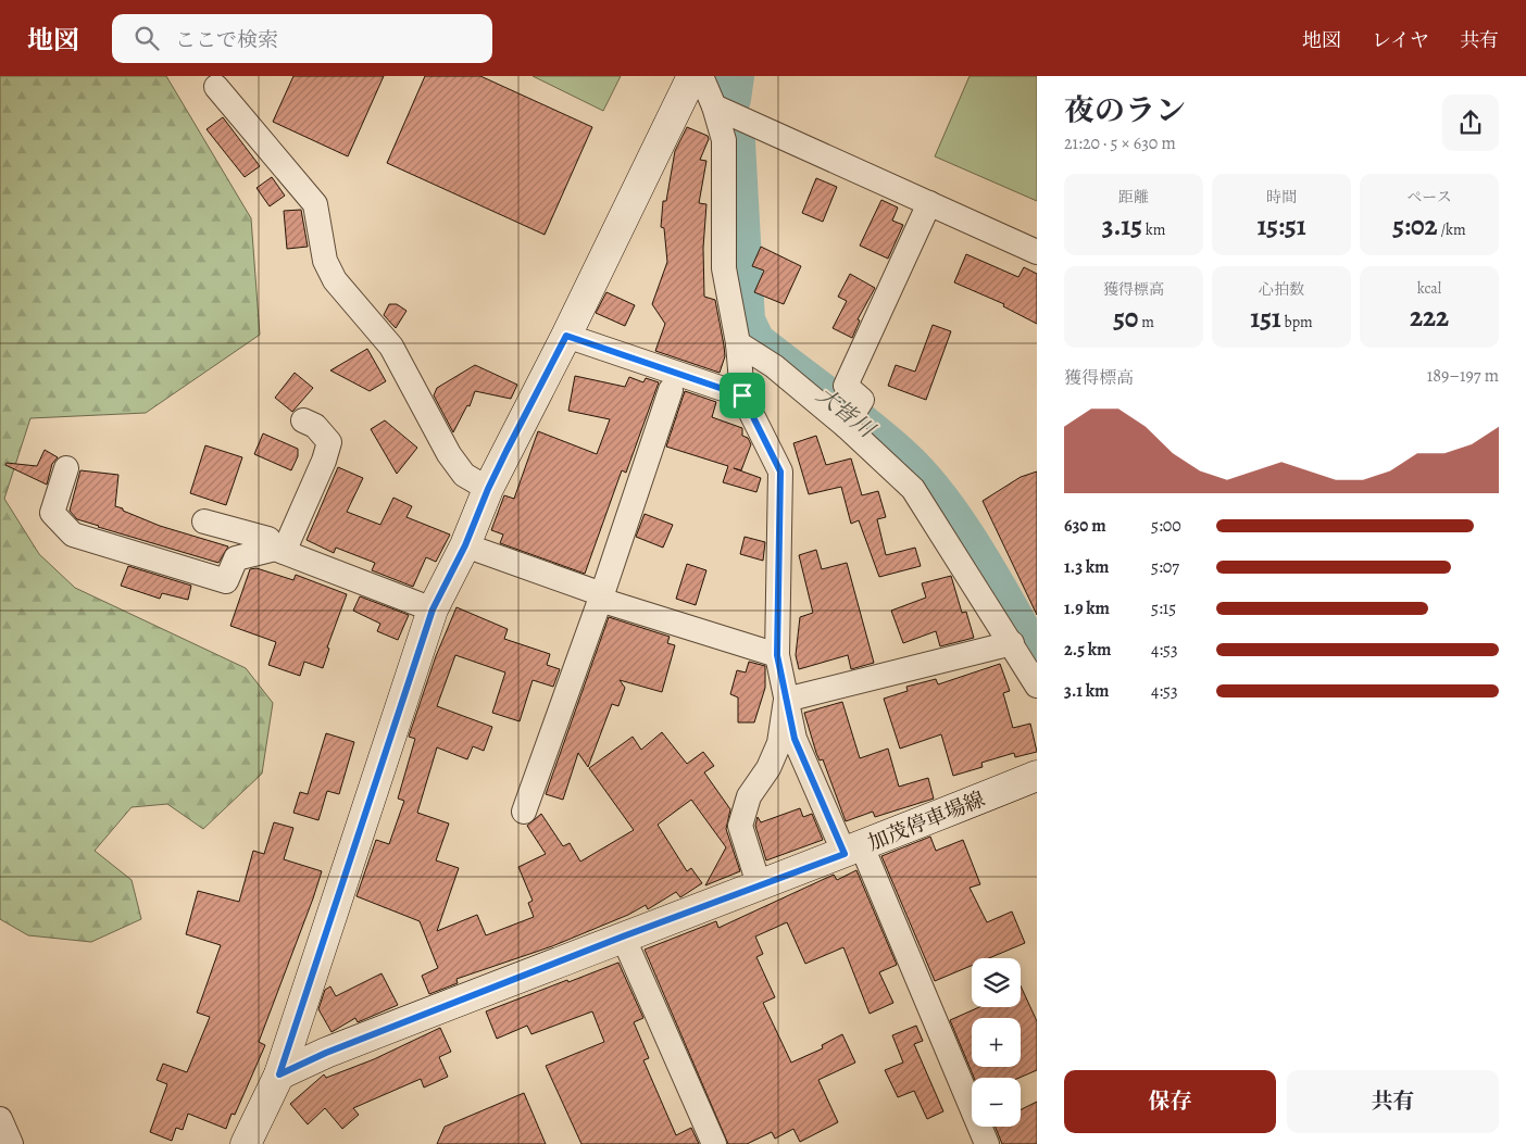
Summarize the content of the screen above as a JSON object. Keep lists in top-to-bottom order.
{
  "streets": {
    "street": ["加茂停車場線"]
  },
  "water": ["大皆川"],
  "page": {
    "header": "地図",
    "search": "ここで検索",
    "nav": ["地図", "レイヤ", "共有"],
    "heading": ["夜のラン", "21:20 · 5 × 630 m"],
    "stats": [
      ["距離", "3.15 km"],
      ["時間", "15:51"],
      ["ペース", "5:02 /km"],
      ["獲得標高", "50 m"],
      ["心拍数", "151 bpm"],
      ["kcal", "222"]
    ],
    "chart": ["獲得標高", "189–197 m"],
    "list": [
      {
        "name": "630 m",
        "note": "5:00"
      },
      {
        "name": "1.3 km",
        "note": "5:07"
      },
      {
        "name": "1.9 km",
        "note": "5:15"
      },
      {
        "name": "2.5 km",
        "note": "4:53"
      },
      {
        "name": "3.1 km",
        "note": "4:53"
      }
    ],
    "map_buttons": ["+", "−"],
    "buttons": ["保存", "共有"]
  }
}
